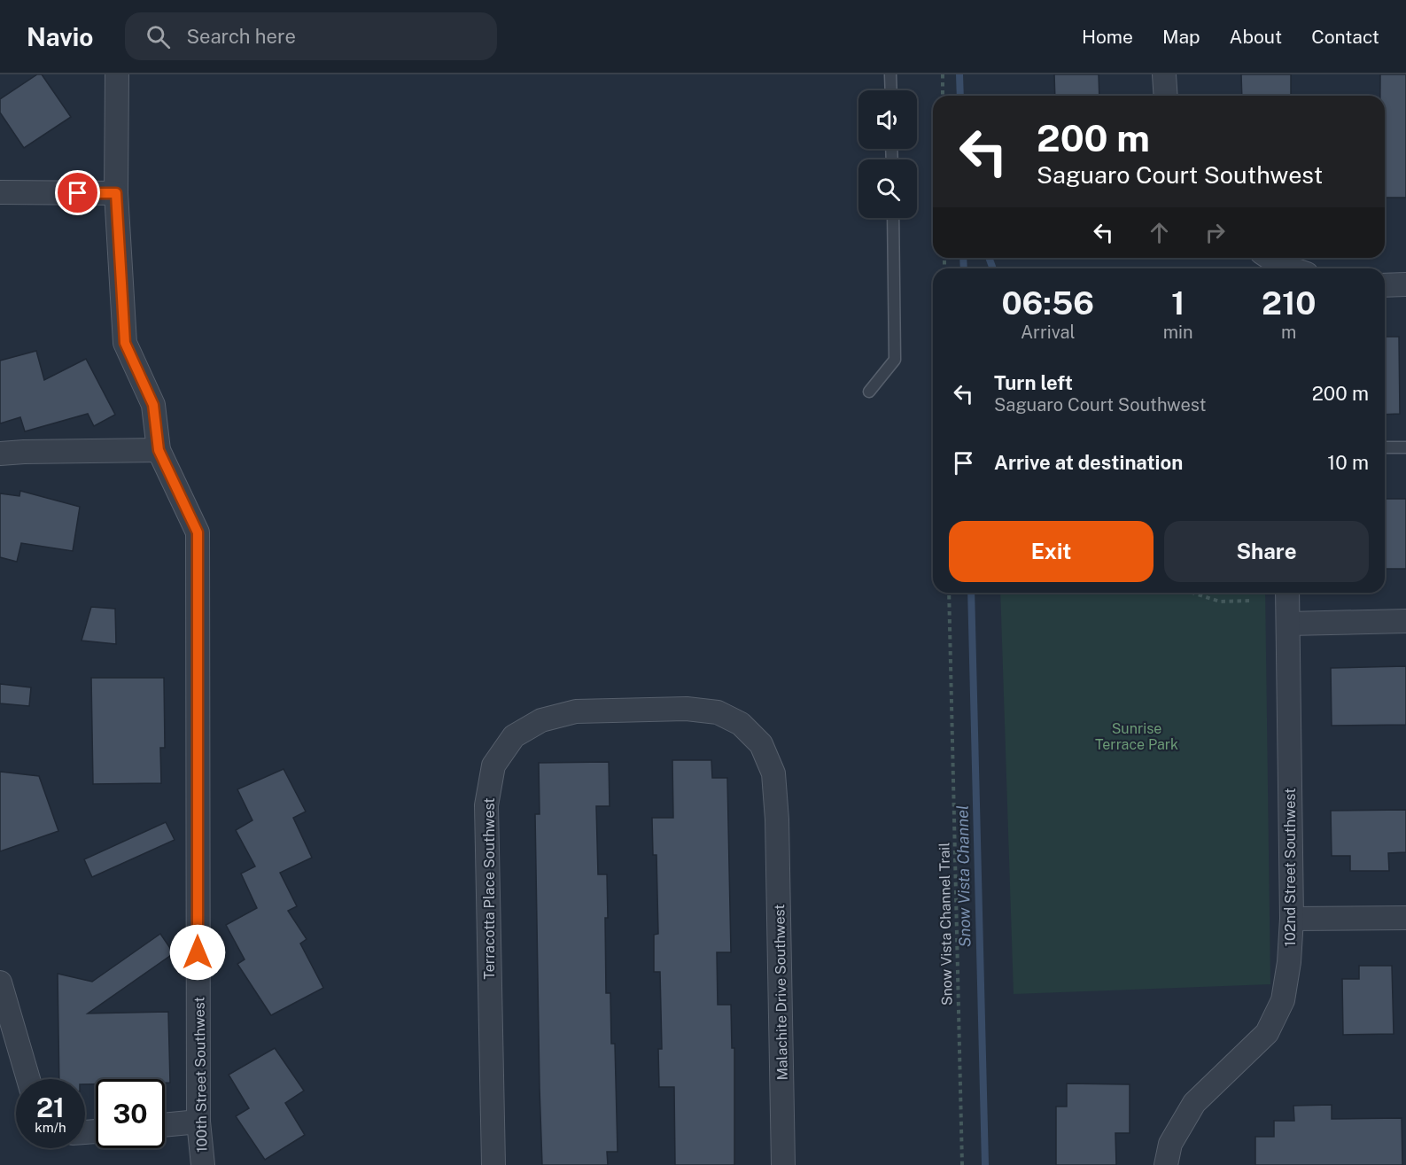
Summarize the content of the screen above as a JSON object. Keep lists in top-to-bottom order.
{
  "streets": {
    "street": [
      "102nd Street Southwest",
      "Terracotta Place Southwest",
      "Malachite Drive Southwest",
      "100th Street Southwest"
    ],
    "path": ["Snow Vista Channel Trail"]
  },
  "crossings": [
    ["Terracotta Place Southwest", "Malachite Drive Southwest"]
  ],
  "water": ["Snow Vista Channel"],
  "parks": ["Sunrise Terrace Park"],
  "page": {
    "header": "Navio",
    "search": "Search here",
    "nav": [
      "Home",
      "Map",
      "About",
      "Contact"
    ],
    "turn": ["200 m", "Saguaro Court Southwest"],
    "eta": [
      "06:56",
      "Arrival",
      "1",
      "min",
      "210",
      "m"
    ],
    "list": [
      {
        "name": "Turn left",
        "note": "Saguaro Court Southwest",
        "value": "200 m"
      },
      {
        "name": "Arrive at destination",
        "value": "10 m"
      }
    ],
    "buttons": ["Exit", "Share"],
    "speed": "21 km/h",
    "limit": "30"
  }
}
